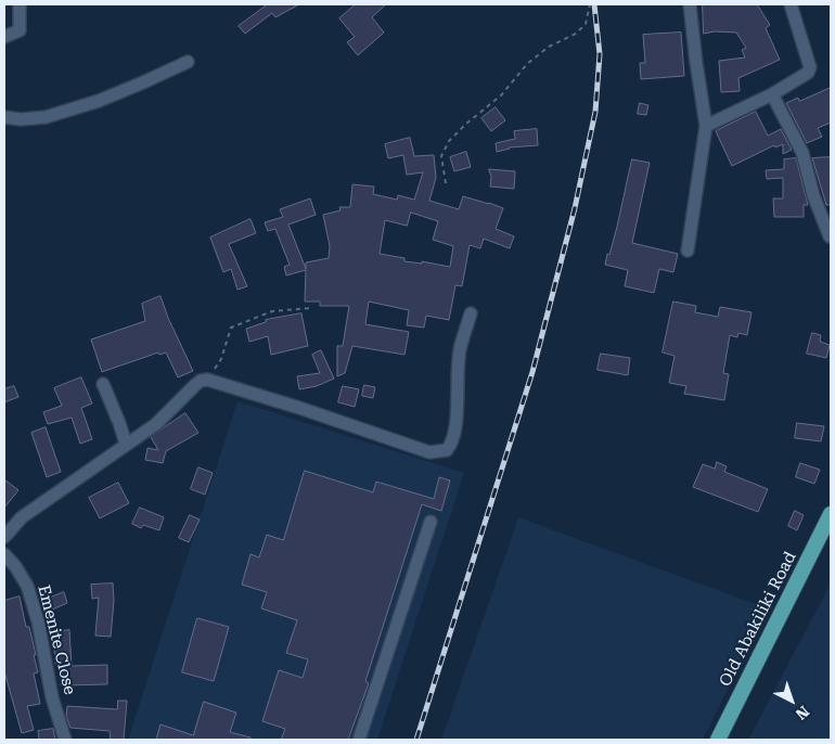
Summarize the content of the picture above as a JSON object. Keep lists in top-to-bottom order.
{
  "streets": {
    "main road": ["Old Abakiliki Road"],
    "street": ["Emenite Close"]
  },
  "north": "bottom right"
}
